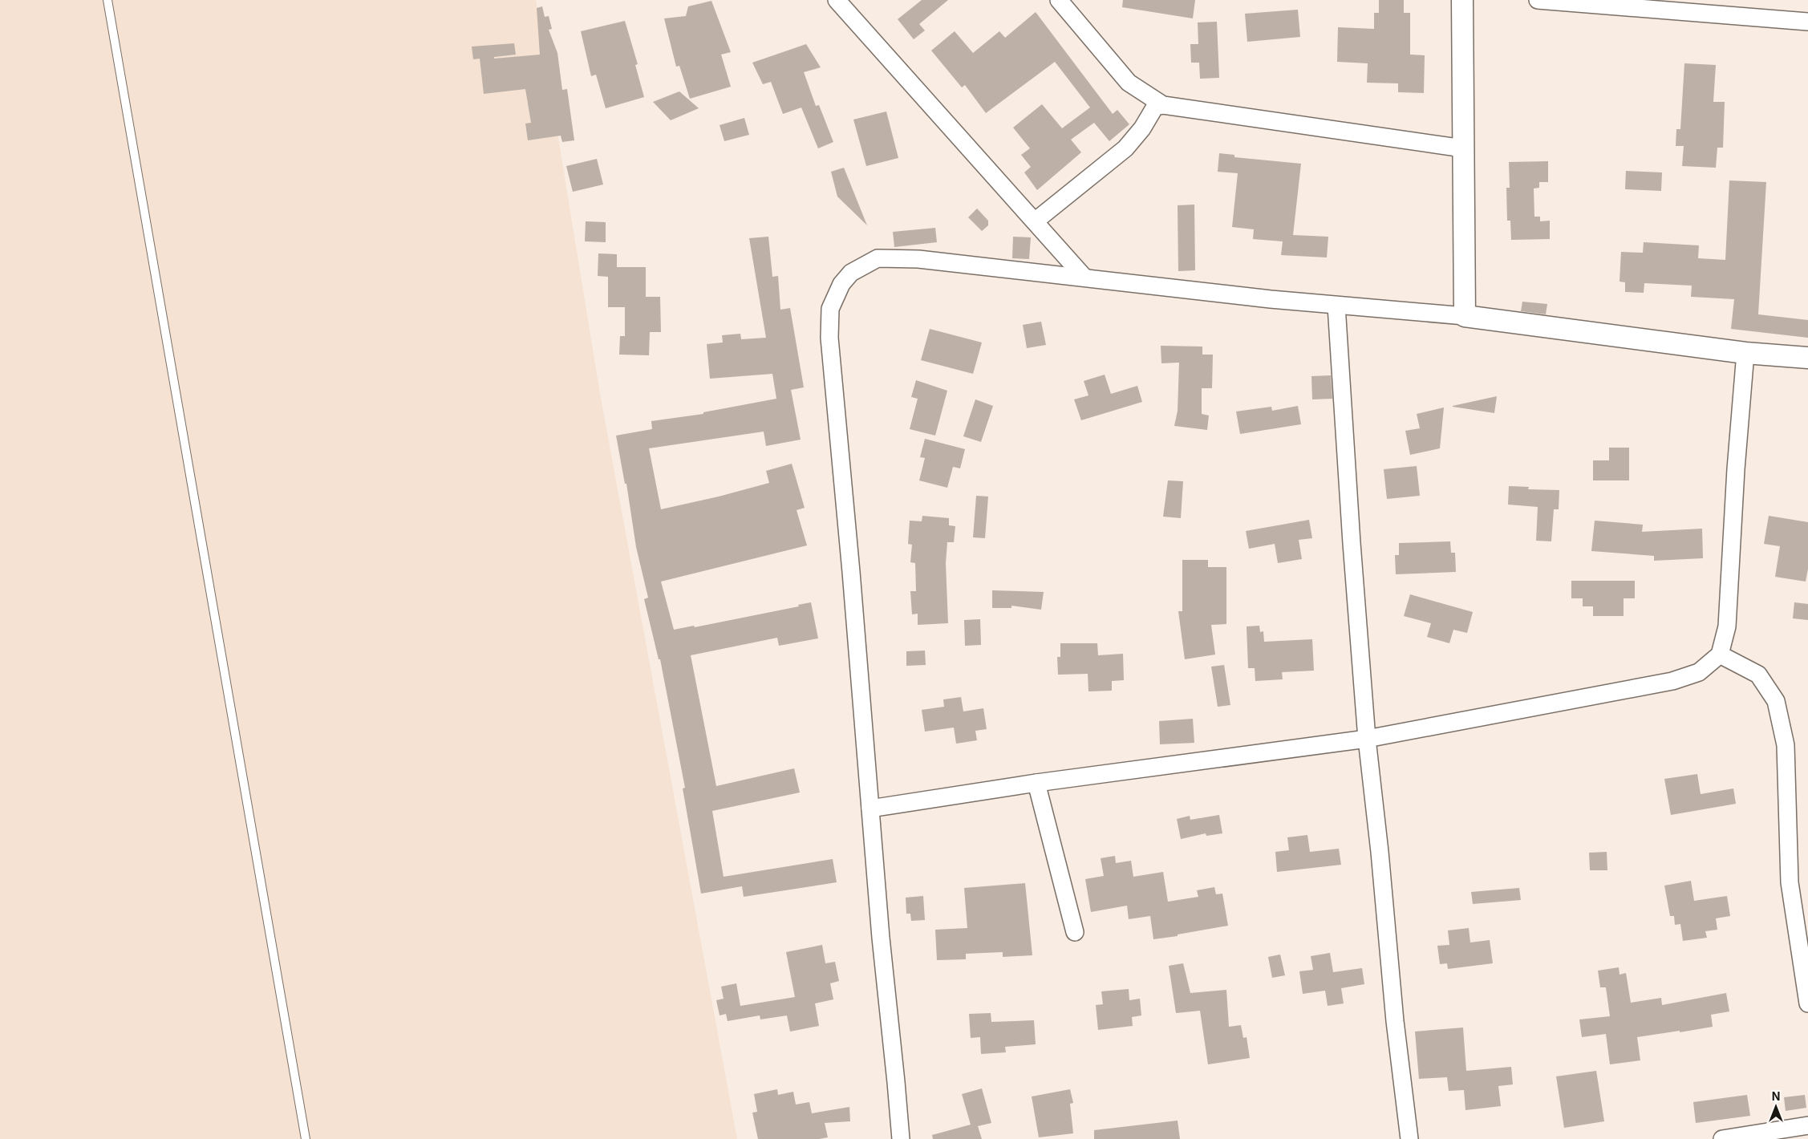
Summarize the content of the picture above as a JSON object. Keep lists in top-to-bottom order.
{
  "north": "top"
}
